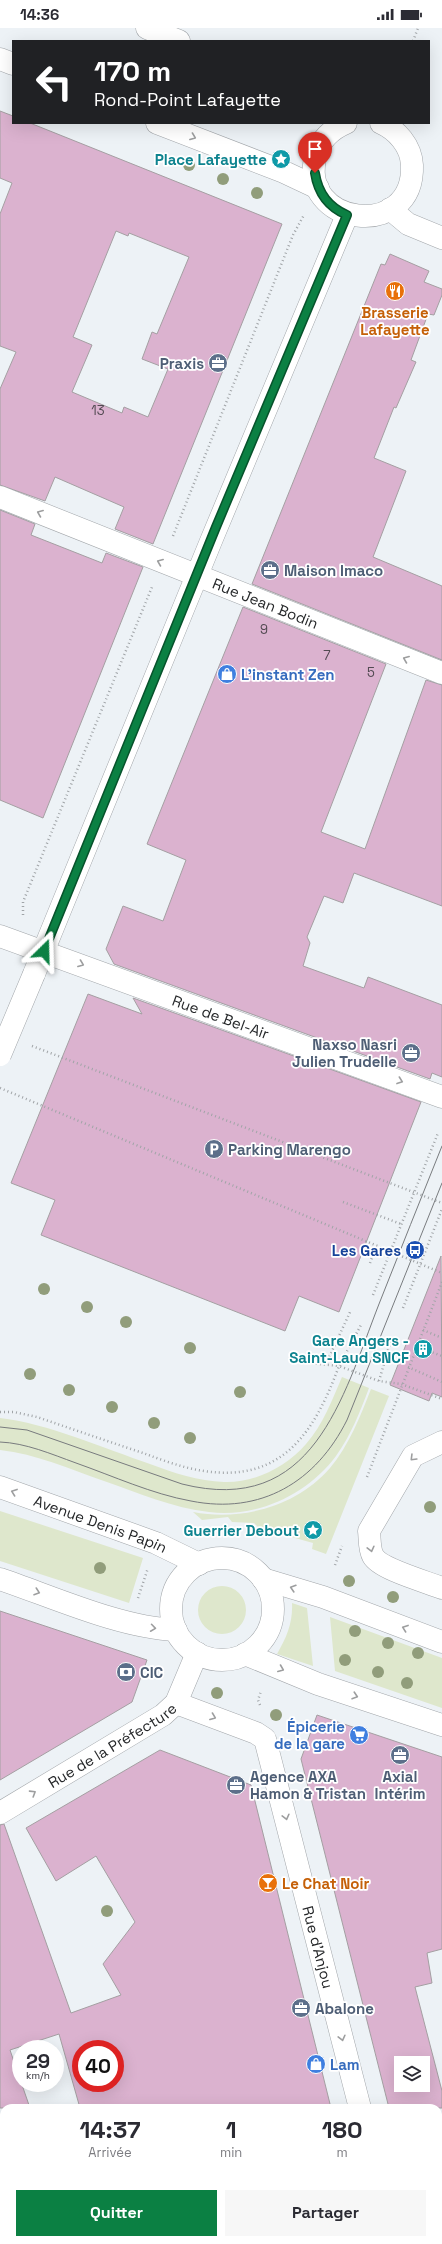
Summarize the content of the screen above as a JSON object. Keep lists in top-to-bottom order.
{
  "streets": {
    "street": [
      "Rue Jean Bodin",
      "Rue de Bel-Air",
      "Avenue Denis Papin",
      "Rue de la Préfecture",
      "Rue d'Anjou"
    ]
  },
  "crossings": [
    ["Avenue Denis Papin", "Rue de la Préfecture"],
    ["Rue de la Préfecture", "Rue d'Anjou"]
  ],
  "one_way": [
    "Rue Jean Bodin",
    "Rue de Bel-Air",
    "Rue de la Préfecture",
    "Rue d'Anjou"
  ],
  "places": {
    "place": ["Place Lafayette", "Guerrier Debout"],
    "restaurant": ["Brasserie Lafayette"],
    "office": [
      "Praxis",
      "Maison Imaco",
      "Naxso Nasri Julien Trudelle",
      "Axial Intérim",
      "Agence AXA Hamon & Tristan",
      "Abalone"
    ],
    "shop": ["L'instant Zen", "Lam"],
    "parking": ["Parking Marengo"],
    "bus stop": ["Les Gares"],
    "building": ["Gare Angers - Saint-Laud SNCF"],
    "bank": ["CIC"],
    "supermarket": ["Épicerie de la gare"],
    "bar": ["Le Chat Noir"]
  },
  "house_numbers": [
    "13",
    "9",
    "7",
    "5"
  ],
  "page": {
    "status": "14:36",
    "turn": ["170 m", "Rond-Point Lafayette"],
    "speed": "29 km/h",
    "limit": "40",
    "eta": [
      "14:37",
      "Arrivée",
      "1",
      "min",
      "180",
      "m"
    ],
    "buttons": ["Quitter", "Partager"]
  }
}
